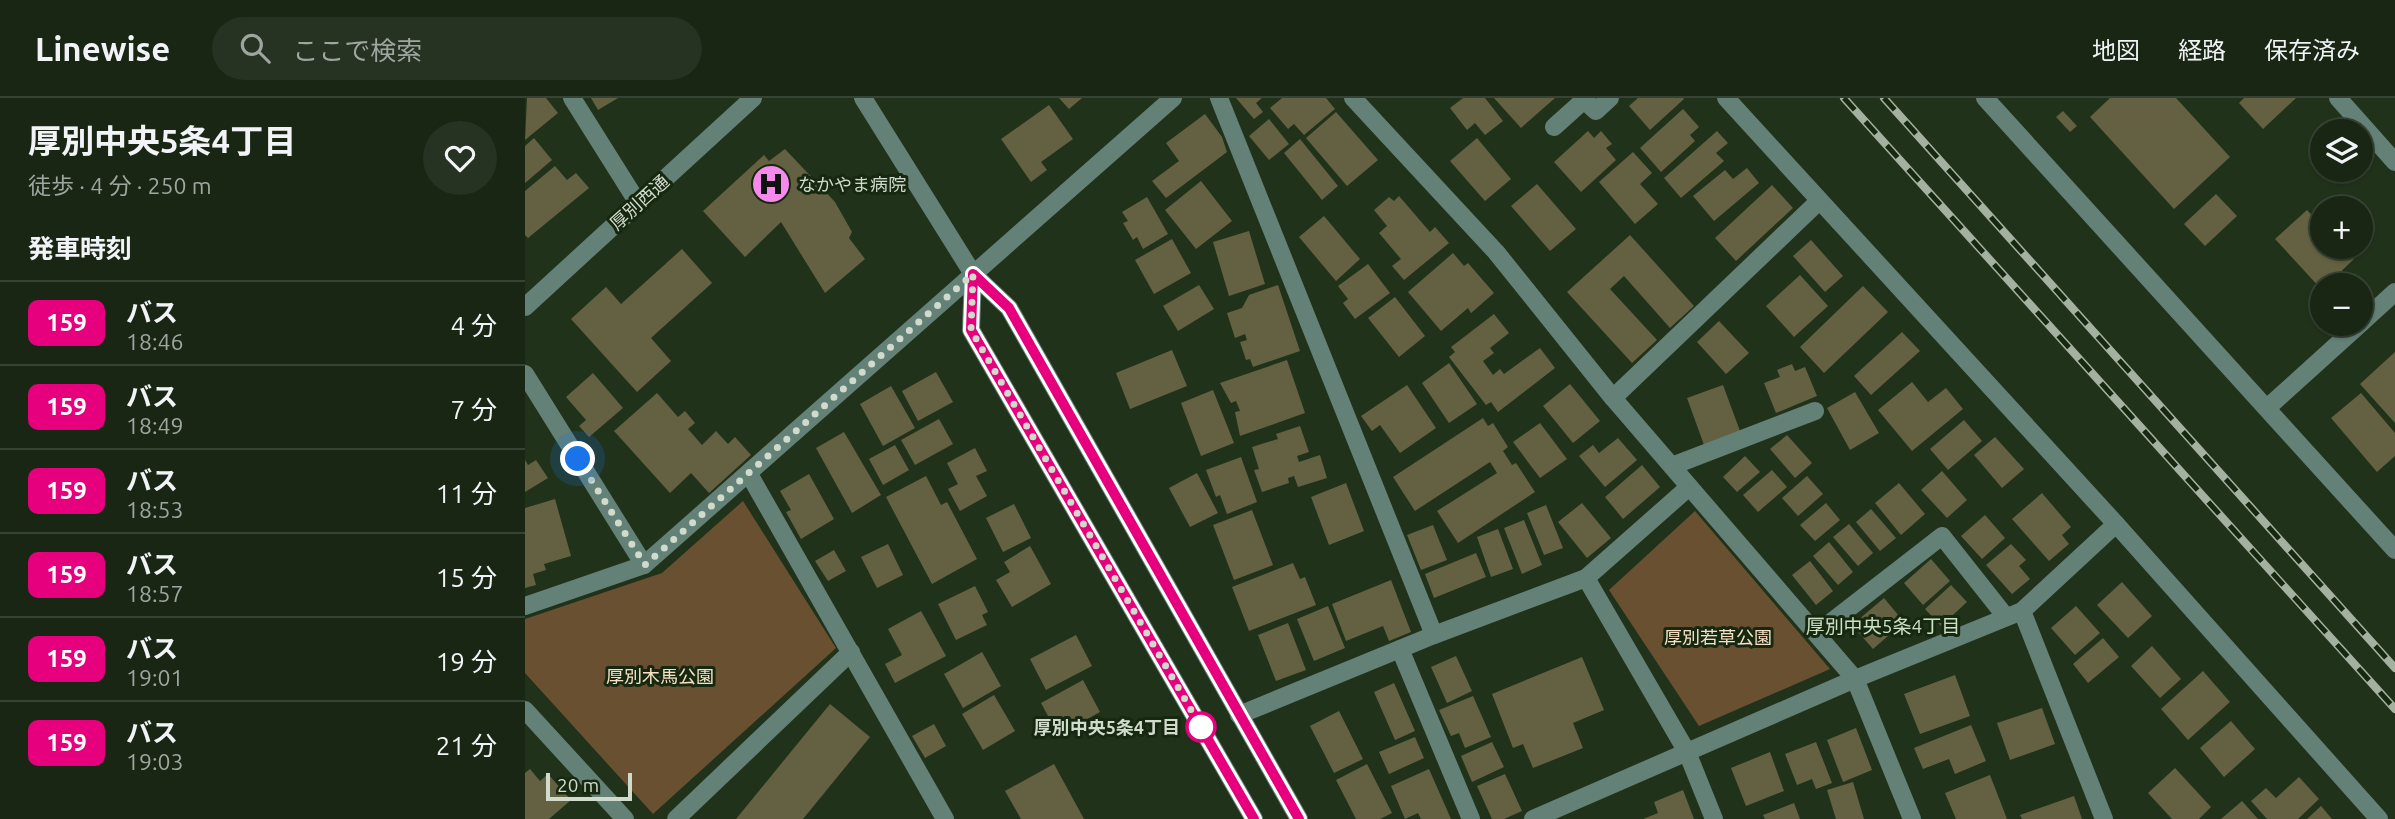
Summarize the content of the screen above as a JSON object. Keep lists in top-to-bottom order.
{
  "streets": {
    "street": ["厚別西通"]
  },
  "districts": ["厚別中央5条4丁目"],
  "parks": ["厚別若草公園", "厚別木馬公園"],
  "places": {
    "hospital": ["なかやま病院"],
    "other": ["厚別中央5条4丁目"]
  },
  "lines": ["bus line 159"],
  "scale_bar": "20 m",
  "page": {
    "header": "Linewise",
    "search": "ここで検索",
    "nav": ["地図", "経路", "保存済み"],
    "heading": [
      ["厚別中央5条4丁目", "徒歩 · 4 分 · 250 m"],
      "発車時刻"
    ],
    "map_buttons": ["+", "−"],
    "list": [
      {
        "mark": "159",
        "name": "バス",
        "note": "18:46",
        "value": "4 分"
      },
      {
        "mark": "159",
        "name": "バス",
        "note": "18:49",
        "value": "7 分"
      },
      {
        "mark": "159",
        "name": "バス",
        "note": "18:53",
        "value": "11 分"
      },
      {
        "mark": "159",
        "name": "バス",
        "note": "18:57",
        "value": "15 分"
      },
      {
        "mark": "159",
        "name": "バス",
        "note": "19:01",
        "value": "19 分"
      },
      {
        "mark": "159",
        "name": "バス",
        "note": "19:03",
        "value": "21 分"
      }
    ],
    "scale": "20 m"
  }
}
